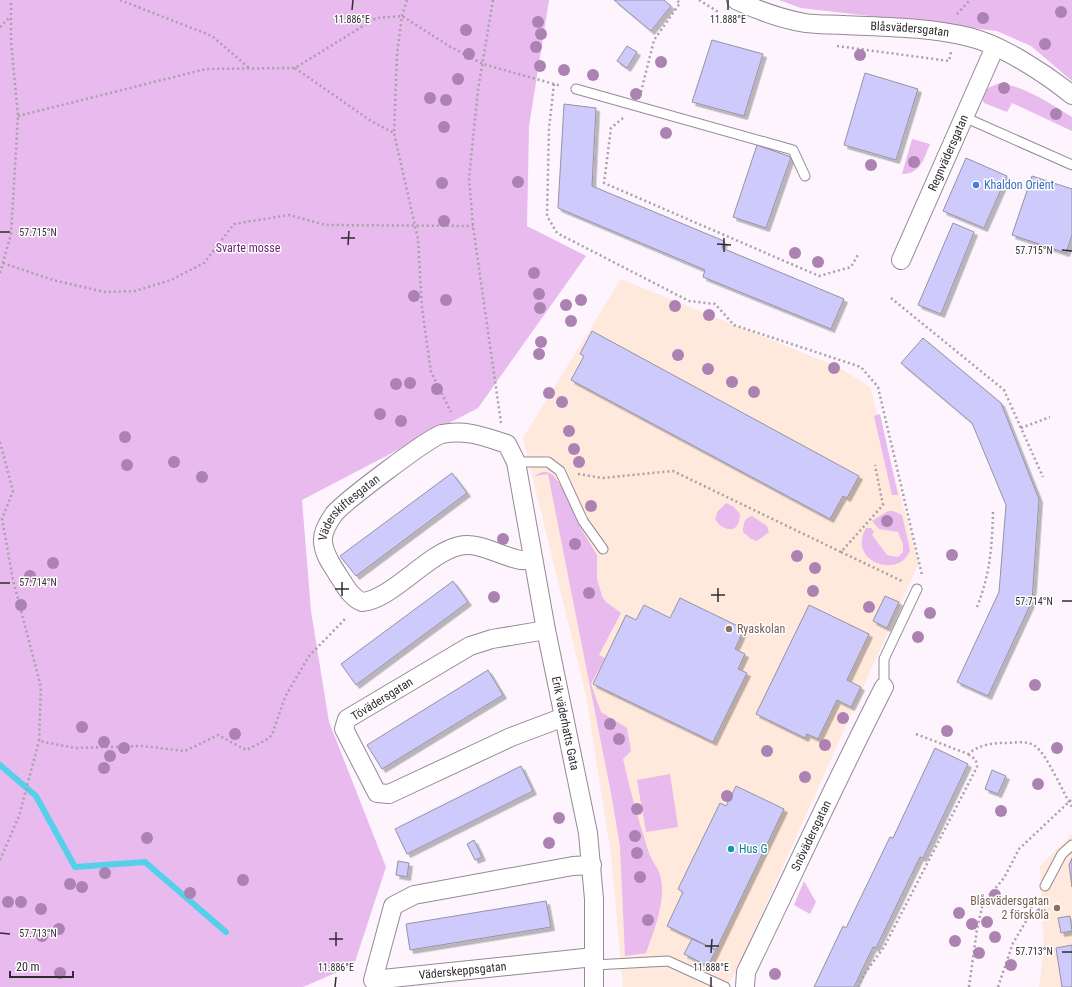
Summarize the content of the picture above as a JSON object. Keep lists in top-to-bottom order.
{
  "streets": {
    "street": [
      "Blåsvädersgatan",
      "Regnvädersgatan",
      "Väderskiftesgatan",
      "Tövädersgatan",
      "Erik väderhatts Gata",
      "Snövädersgatan",
      "Väderskeppsgatan"
    ]
  },
  "crossings": [
    ["Blåsvädersgatan", "Regnvädersgatan"],
    ["Väderskiftesgatan", "Erik väderhatts Gata"],
    ["Tövädersgatan", "Erik väderhatts Gata"],
    ["Erik väderhatts Gata", "Väderskeppsgatan"]
  ],
  "parks": ["Svarte mosse"],
  "places": [
    "Khaldon Orient",
    "Ryaskolan",
    "Hus G",
    "Blåsvädersgatan 2 förskola"
  ],
  "scale_bar": "20 m",
  "coordinates": [
    "11.886°E",
    "11.888°E",
    "57.715°N",
    "57.714°N",
    "57.713°N"
  ]
}
